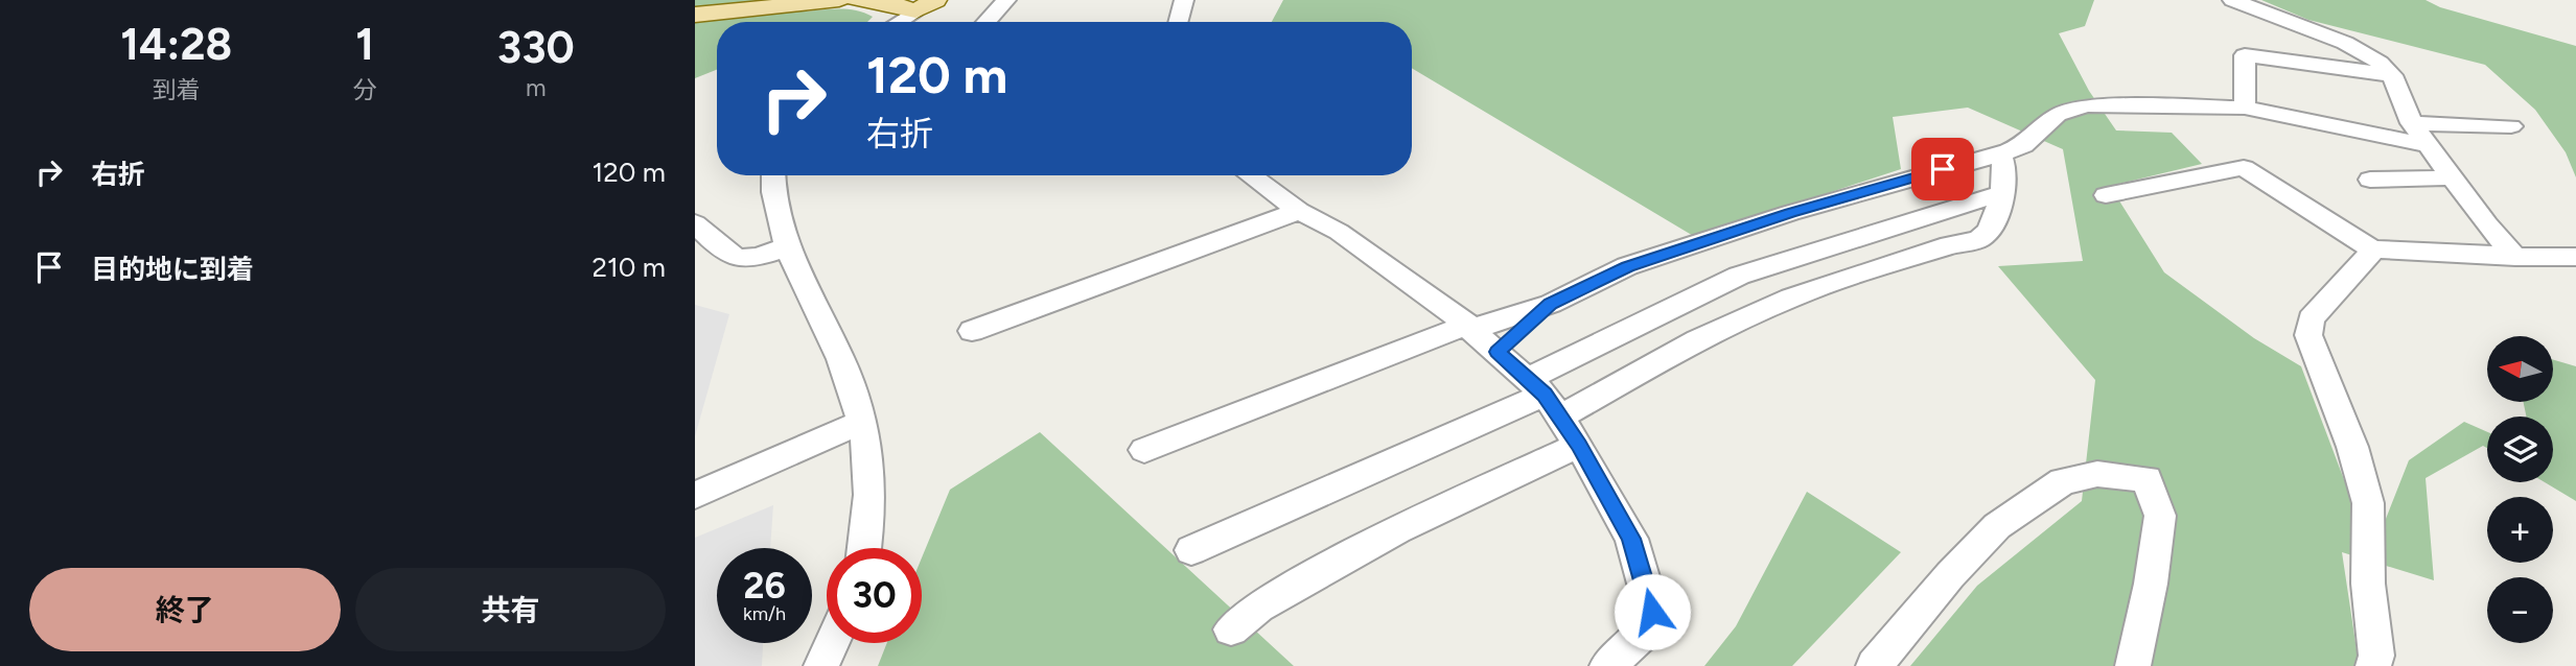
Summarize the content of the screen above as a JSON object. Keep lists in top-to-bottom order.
{
  "north": "left",
  "page": {
    "eta": [
      "14:28",
      "到着",
      "1",
      "分",
      "330",
      "m"
    ],
    "turn": ["120 m", "右折"],
    "list": [
      {
        "name": "右折",
        "value": "120 m"
      },
      {
        "name": "目的地に到着",
        "value": "210 m"
      }
    ],
    "map_buttons": ["+", "−"],
    "speed": "26 km/h",
    "limit": "30",
    "buttons": ["終了", "共有"]
  }
}
